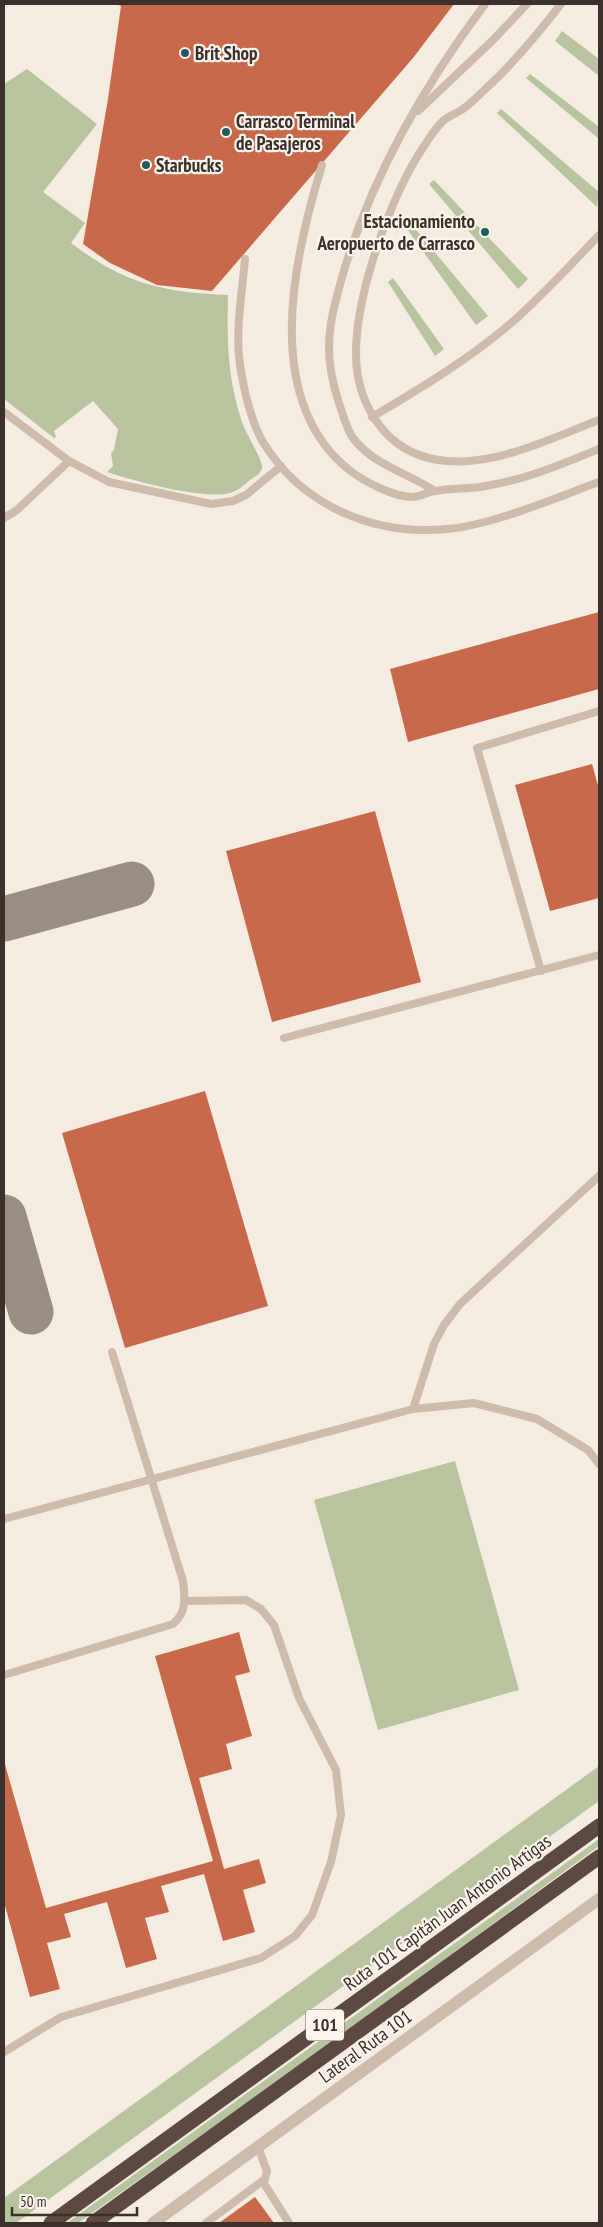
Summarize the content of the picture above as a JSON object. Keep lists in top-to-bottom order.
{
  "streets": {
    "highway": ["Ruta 101 Capitán Juan Antonio Artigas", "101"],
    "street": ["Lateral Ruta 101"]
  },
  "places": [
    "Brit Shop",
    "Carrasco Terminal de Pasajeros",
    "Starbucks",
    "Estacionamiento Aeropuerto de Carrasco"
  ],
  "scale_bar": "50 m"
}
